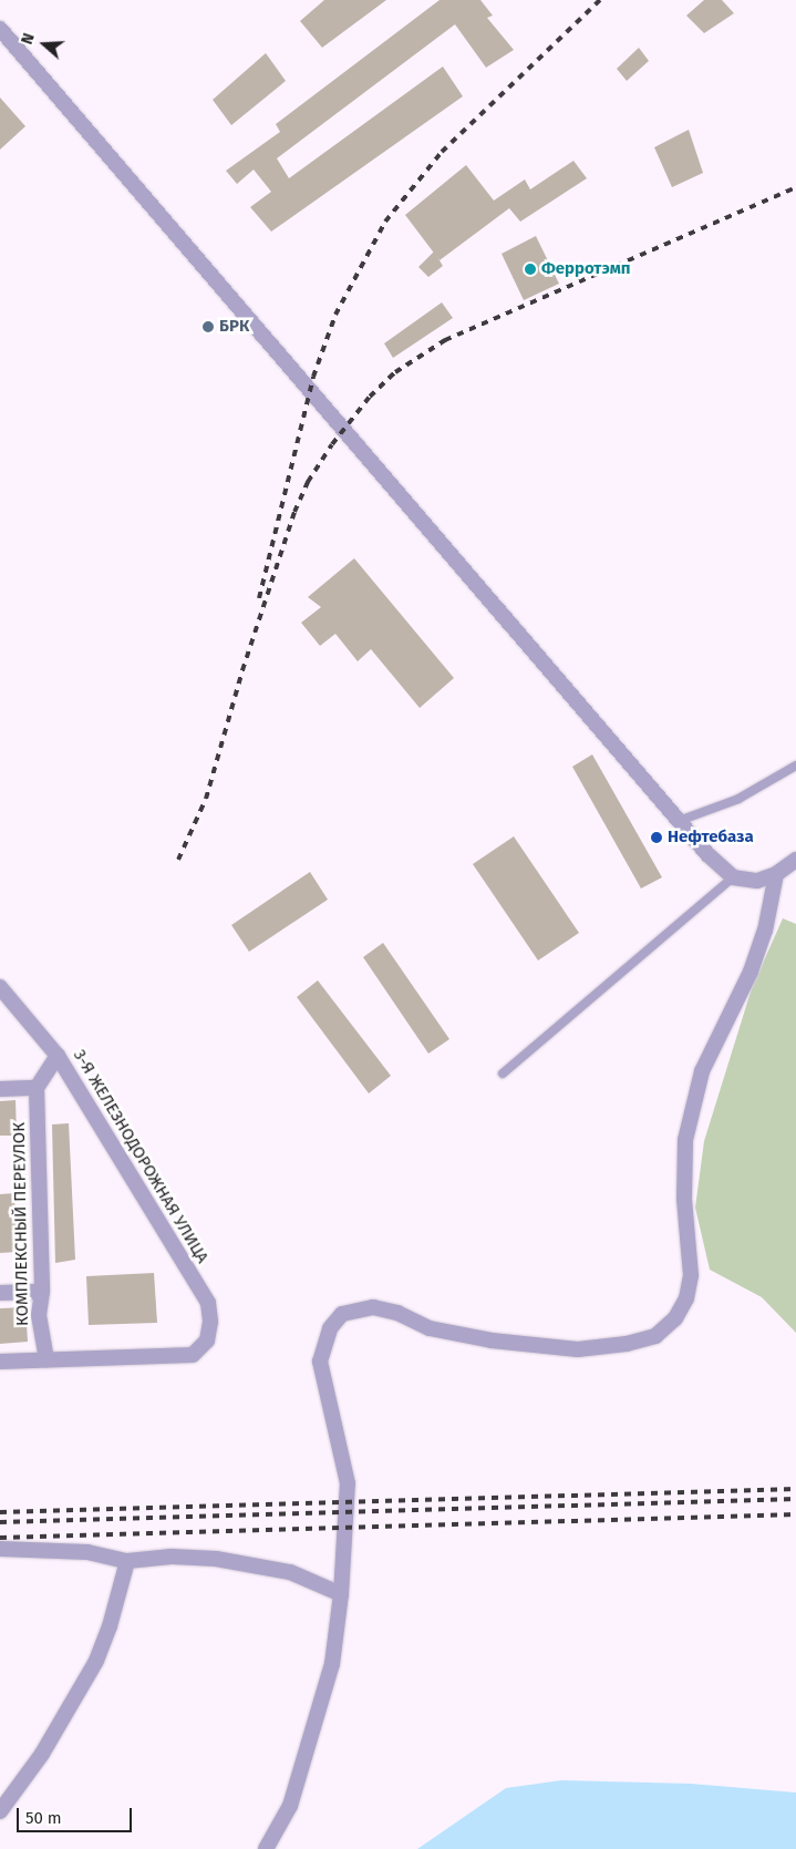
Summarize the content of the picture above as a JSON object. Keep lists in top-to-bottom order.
{
  "streets": {
    "street": ["3-Я ЖЕЛЕЗНОДОРОЖНАЯ УЛИЦА", "КОМПЛЕКСНЫЙ ПЕРЕУЛОК"]
  },
  "crossings": [
    ["3-Я ЖЕЛЕЗНОДОРОЖНАЯ УЛИЦА", "КОМПЛЕКСНЫЙ ПЕРЕУЛОК"]
  ],
  "places": ["Ферротэмп", "БРК", "Нефтебаза"],
  "scale_bar": "50 m",
  "north": "left"
}
